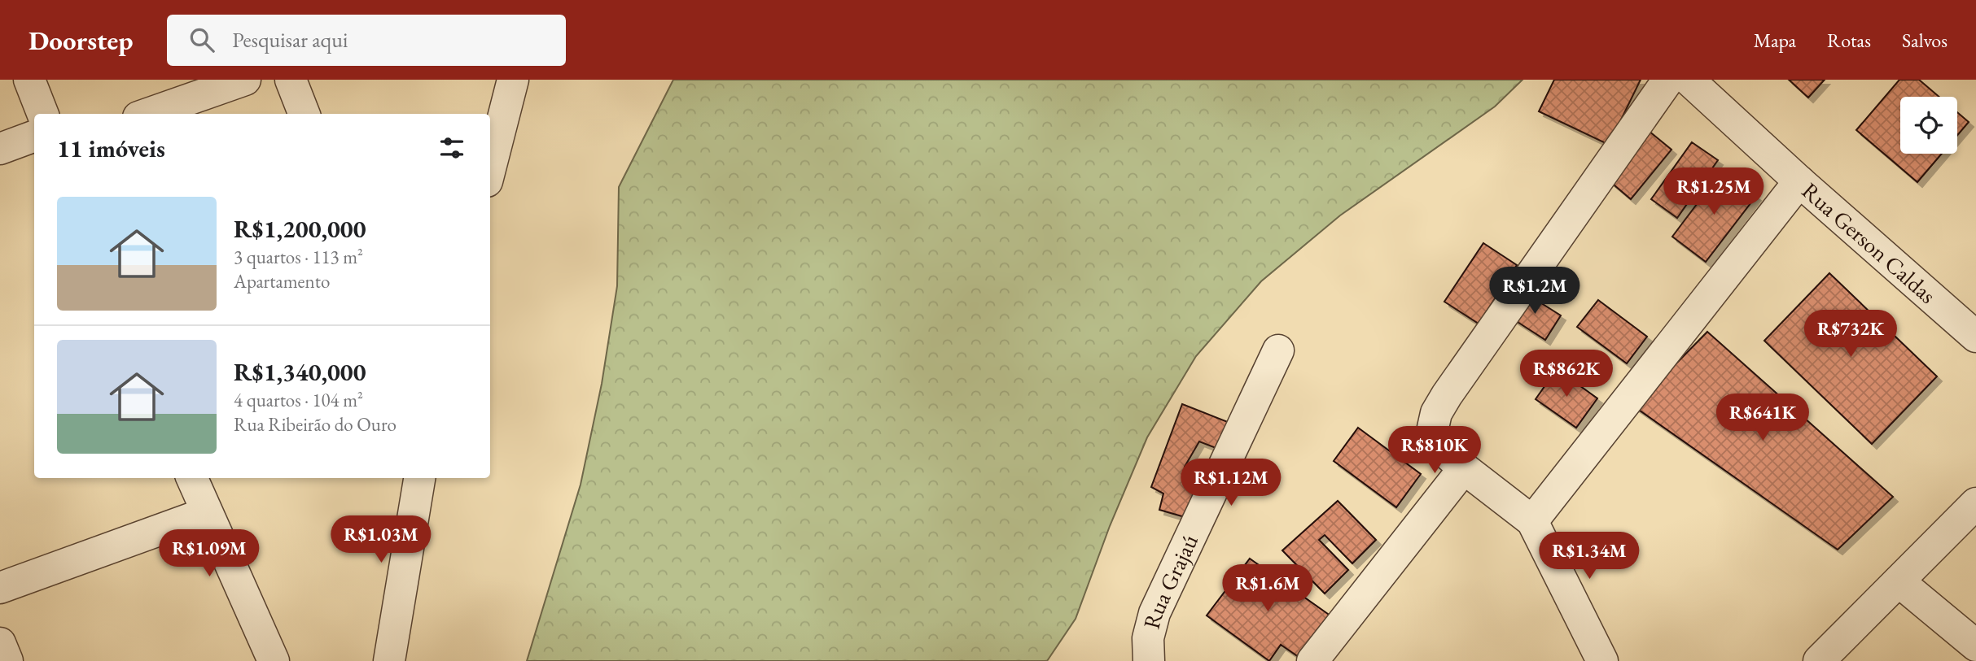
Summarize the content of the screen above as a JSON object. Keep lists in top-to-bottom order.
{
  "streets": {
    "street": ["Rua Gerson Caldas", "Rua Grajaú"]
  },
  "page": {
    "header": "Doorstep",
    "search": "Pesquisar aqui",
    "nav": ["Mapa", "Rotas", "Salvos"],
    "heading": "11 imóveis",
    "price": [
      "R$1.25M",
      "R$1.2M",
      "R$732K",
      "R$862K",
      "R$641K",
      "R$810K",
      "R$1.12M",
      "R$1.03M",
      "R$1.09M",
      "R$1.34M",
      "R$1.6M"
    ],
    "list": [
      {
        "name": "R$1,200,000",
        "note": "3 quartos · 113 m² · Apartamento"
      },
      {
        "name": "R$1,340,000",
        "note": "4 quartos · 104 m² · Rua Ribeirão do Ouro"
      }
    ]
  }
}
